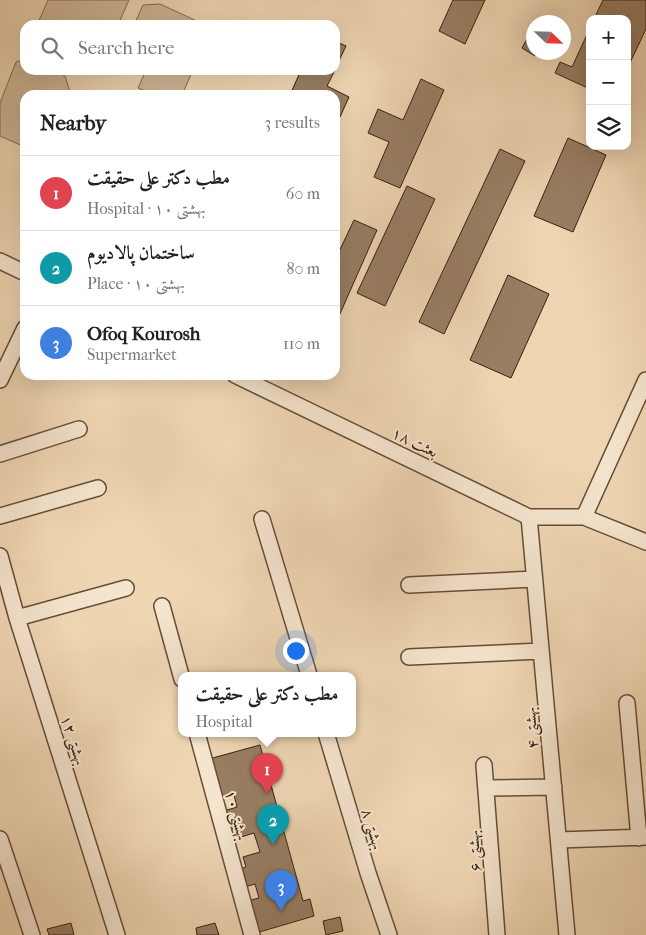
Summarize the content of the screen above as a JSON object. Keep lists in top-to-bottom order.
{
  "streets": {
    "street": [
      "بعثت ۱۸",
      "۴ بهشتی",
      "۱۲ بهشتی",
      "۱۰ بهشتی",
      "۸ بهشتی",
      "۶ بهشتی"
    ]
  },
  "crossings": [
    ["بعثت ۱۸", "۴ بهشتی"]
  ],
  "north": "bottom right",
  "page": {
    "map_buttons": ["+", "−"],
    "search": "Search here",
    "heading": ["Nearby", "3 results"],
    "list": [
      {
        "mark": "1",
        "name": "مطب دکتر علی حقیقت",
        "note": "Hospital · ۱۰ بهشتی",
        "value": "60 m"
      },
      {
        "mark": "2",
        "name": "ساختمان پالادیوم",
        "note": "Place · ۱۰ بهشتی",
        "value": "80 m"
      },
      {
        "mark": "3",
        "name": "Ofoq Kourosh",
        "note": "Supermarket",
        "value": "110 m"
      }
    ],
    "popup": ["مطب دکتر علی حقیقت", "Hospital"],
    "pins": ["1", "2", "3"]
  }
}
